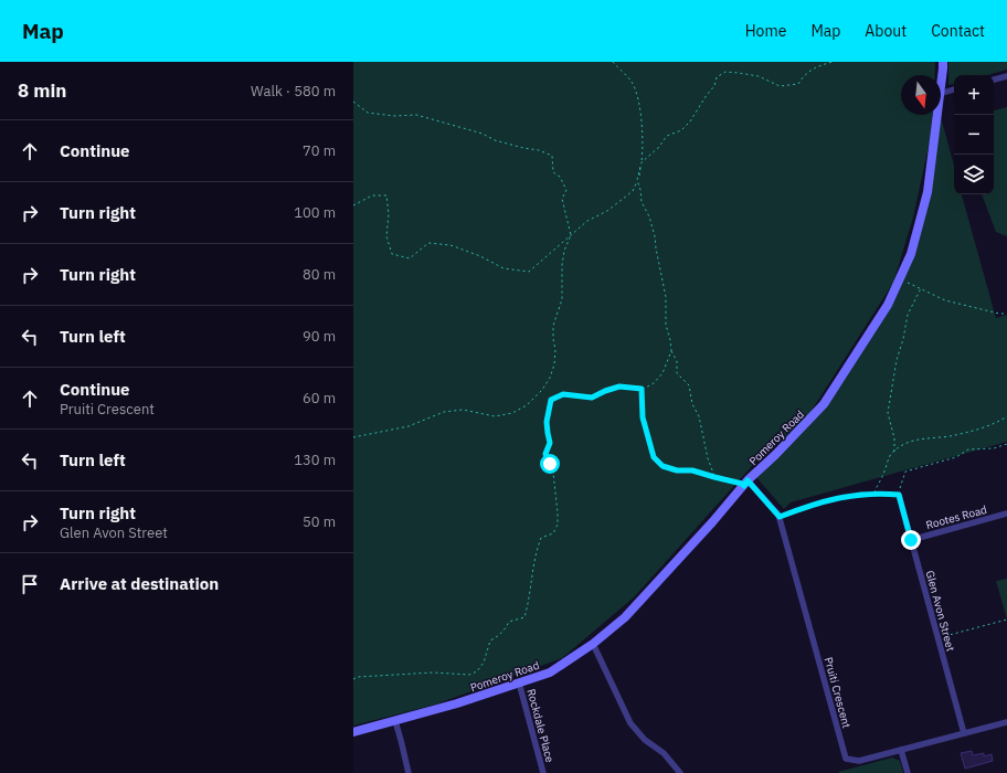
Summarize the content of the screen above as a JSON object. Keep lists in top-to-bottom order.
{
  "streets": {
    "street": [
      "Pomeroy Road",
      "Rootes Road",
      "Glen Avon Street",
      "Pruiti Crescent",
      "Rockdale Place"
    ]
  },
  "crossings": [
    ["Pomeroy Road", "Pruiti Crescent"],
    ["Pomeroy Road", "Rockdale Place"],
    ["Rootes Road", "Glen Avon Street"],
    ["Glen Avon Street", "Pruiti Crescent"]
  ],
  "north": "bottom",
  "page": {
    "header": "Map",
    "nav": [
      "Home",
      "Map",
      "About",
      "Contact"
    ],
    "heading": ["8 min", "Walk · 580 m"],
    "map_buttons": ["+", "−"],
    "list": [
      ["Continue", "70 m"],
      ["Turn right", "100 m"],
      ["Turn right", "80 m"],
      ["Turn left", "90 m"],
      ["Continue", "Pruiti Crescent", "60 m"],
      ["Turn left", "130 m"],
      ["Turn right", "Glen Avon Street", "50 m"],
      "Arrive at destination"
    ]
  }
}
